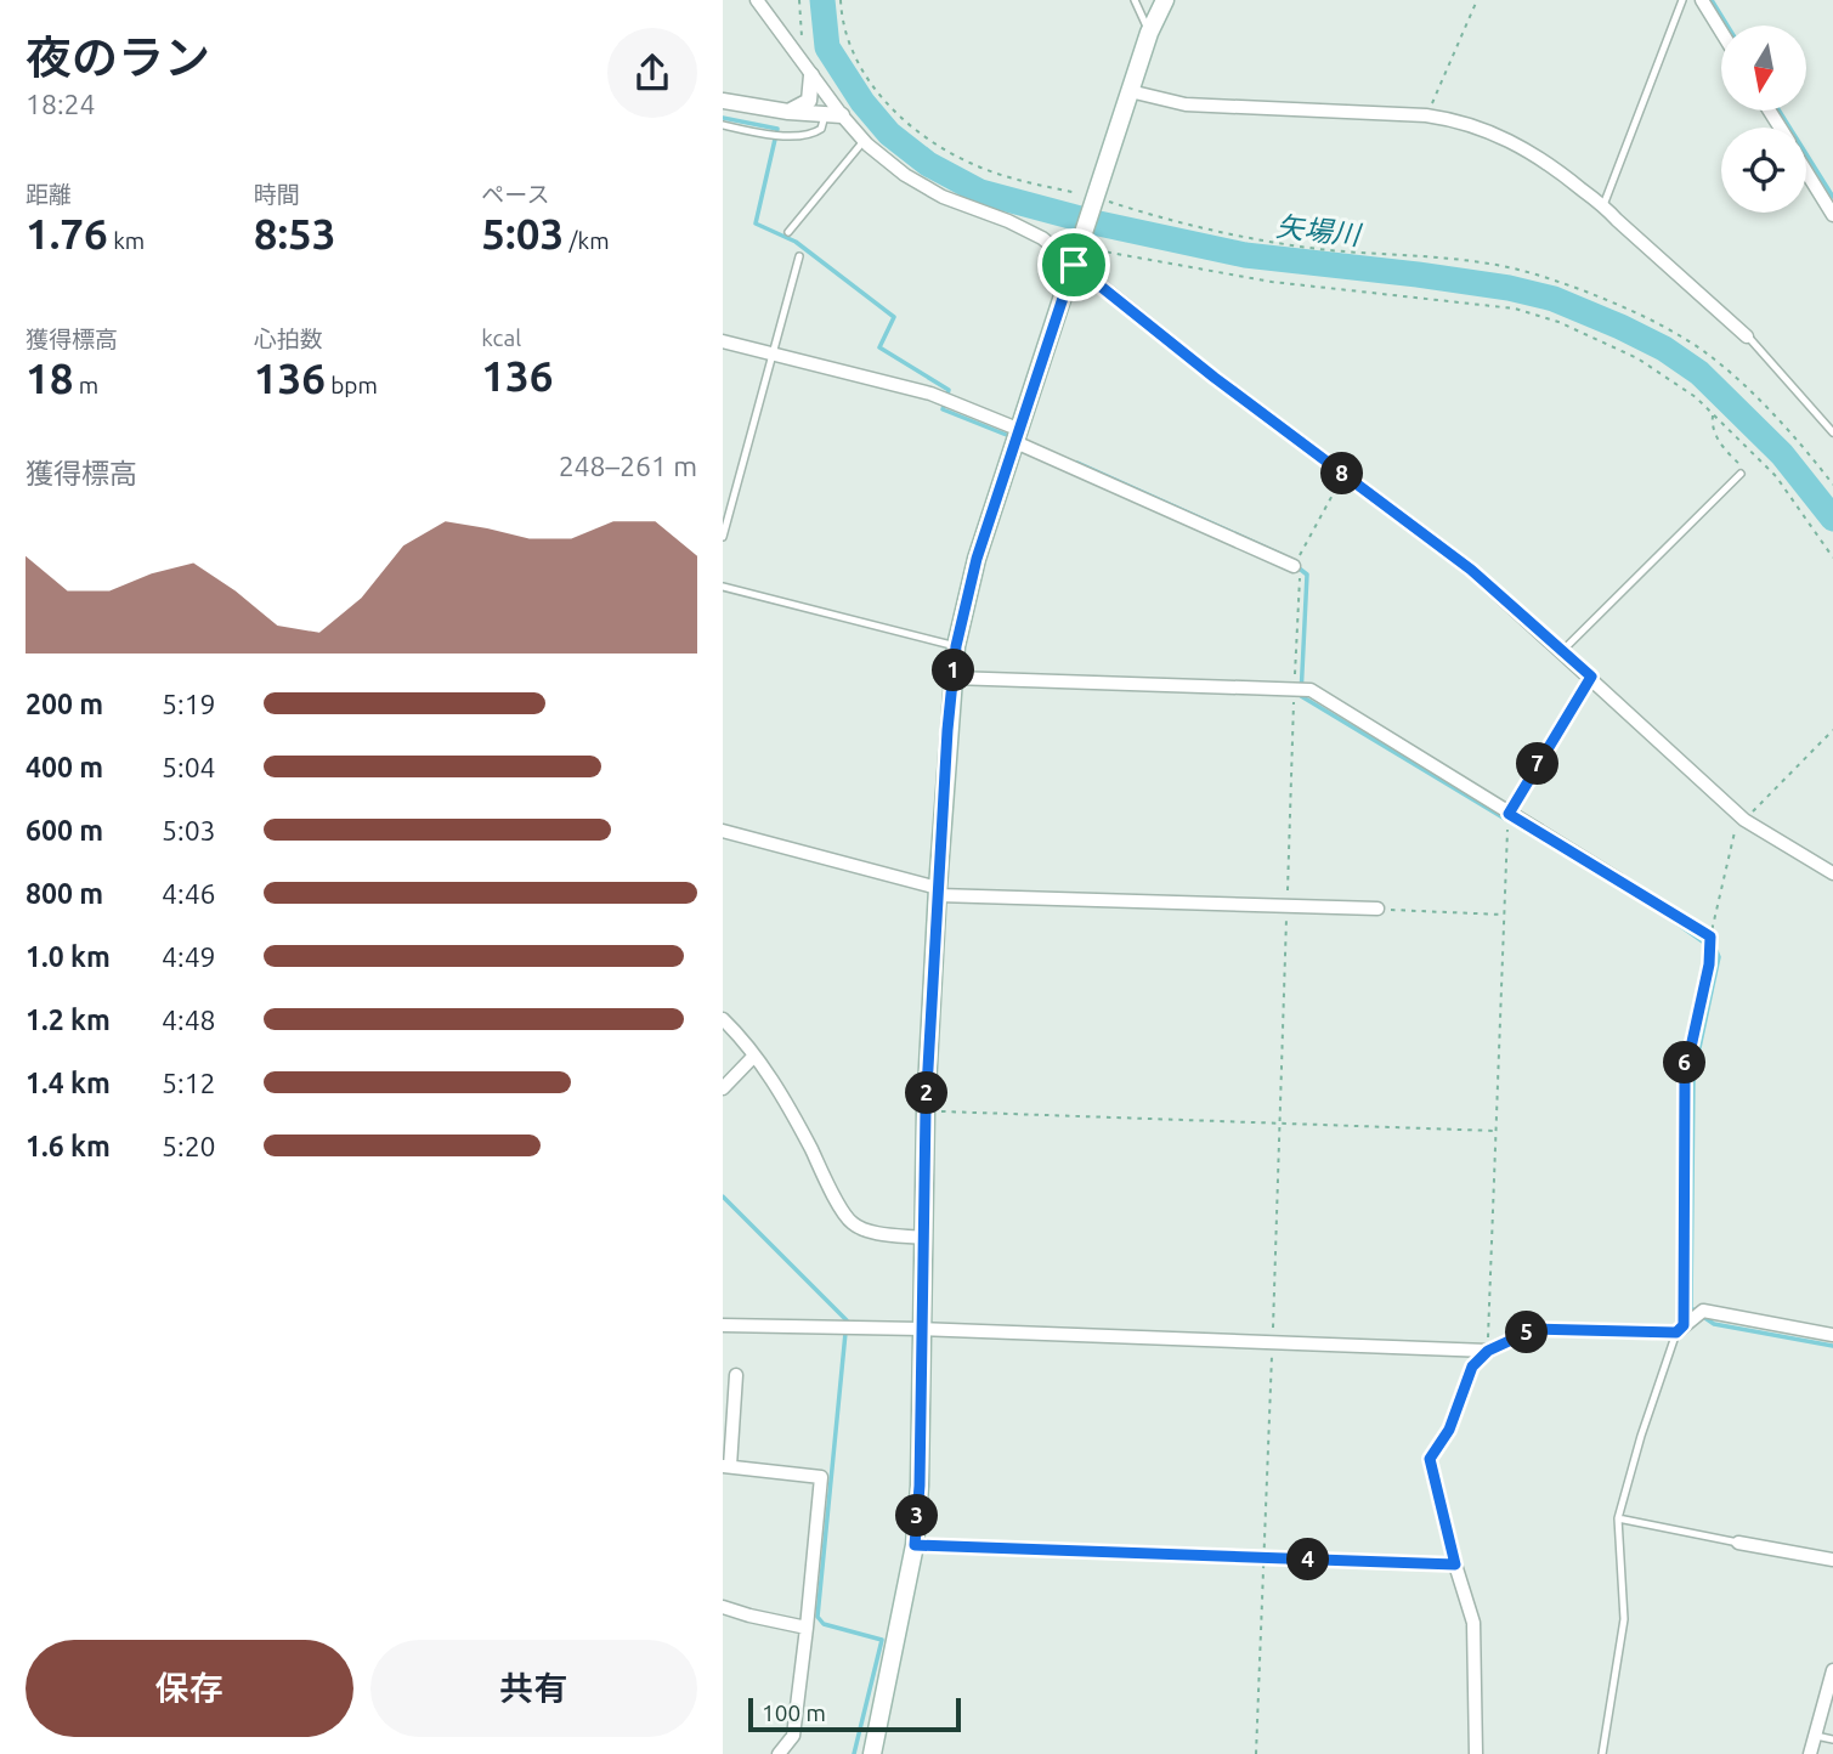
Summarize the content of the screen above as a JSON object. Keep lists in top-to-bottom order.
{
  "water": ["矢場川"],
  "scale_bar": "100 m",
  "north": "bottom",
  "page": {
    "heading": ["夜のラン", "18:24"],
    "stats": [
      ["距離", "1.76 km"],
      ["時間", "8:53"],
      ["ペース", "5:03 /km"],
      ["獲得標高", "18 m"],
      ["心拍数", "136 bpm"],
      ["kcal", "136"]
    ],
    "chart": ["獲得標高", "248–261 m"],
    "pins": [
      "8",
      "1",
      "7",
      "6",
      "2",
      "5",
      "3",
      "4"
    ],
    "list": [
      {
        "name": "200 m",
        "note": "5:19"
      },
      {
        "name": "400 m",
        "note": "5:04"
      },
      {
        "name": "600 m",
        "note": "5:03"
      },
      {
        "name": "800 m",
        "note": "4:46"
      },
      {
        "name": "1.0 km",
        "note": "4:49"
      },
      {
        "name": "1.2 km",
        "note": "4:48"
      },
      {
        "name": "1.4 km",
        "note": "5:12"
      },
      {
        "name": "1.6 km",
        "note": "5:20"
      }
    ],
    "buttons": ["保存", "共有"],
    "scale": "100 m"
  }
}
